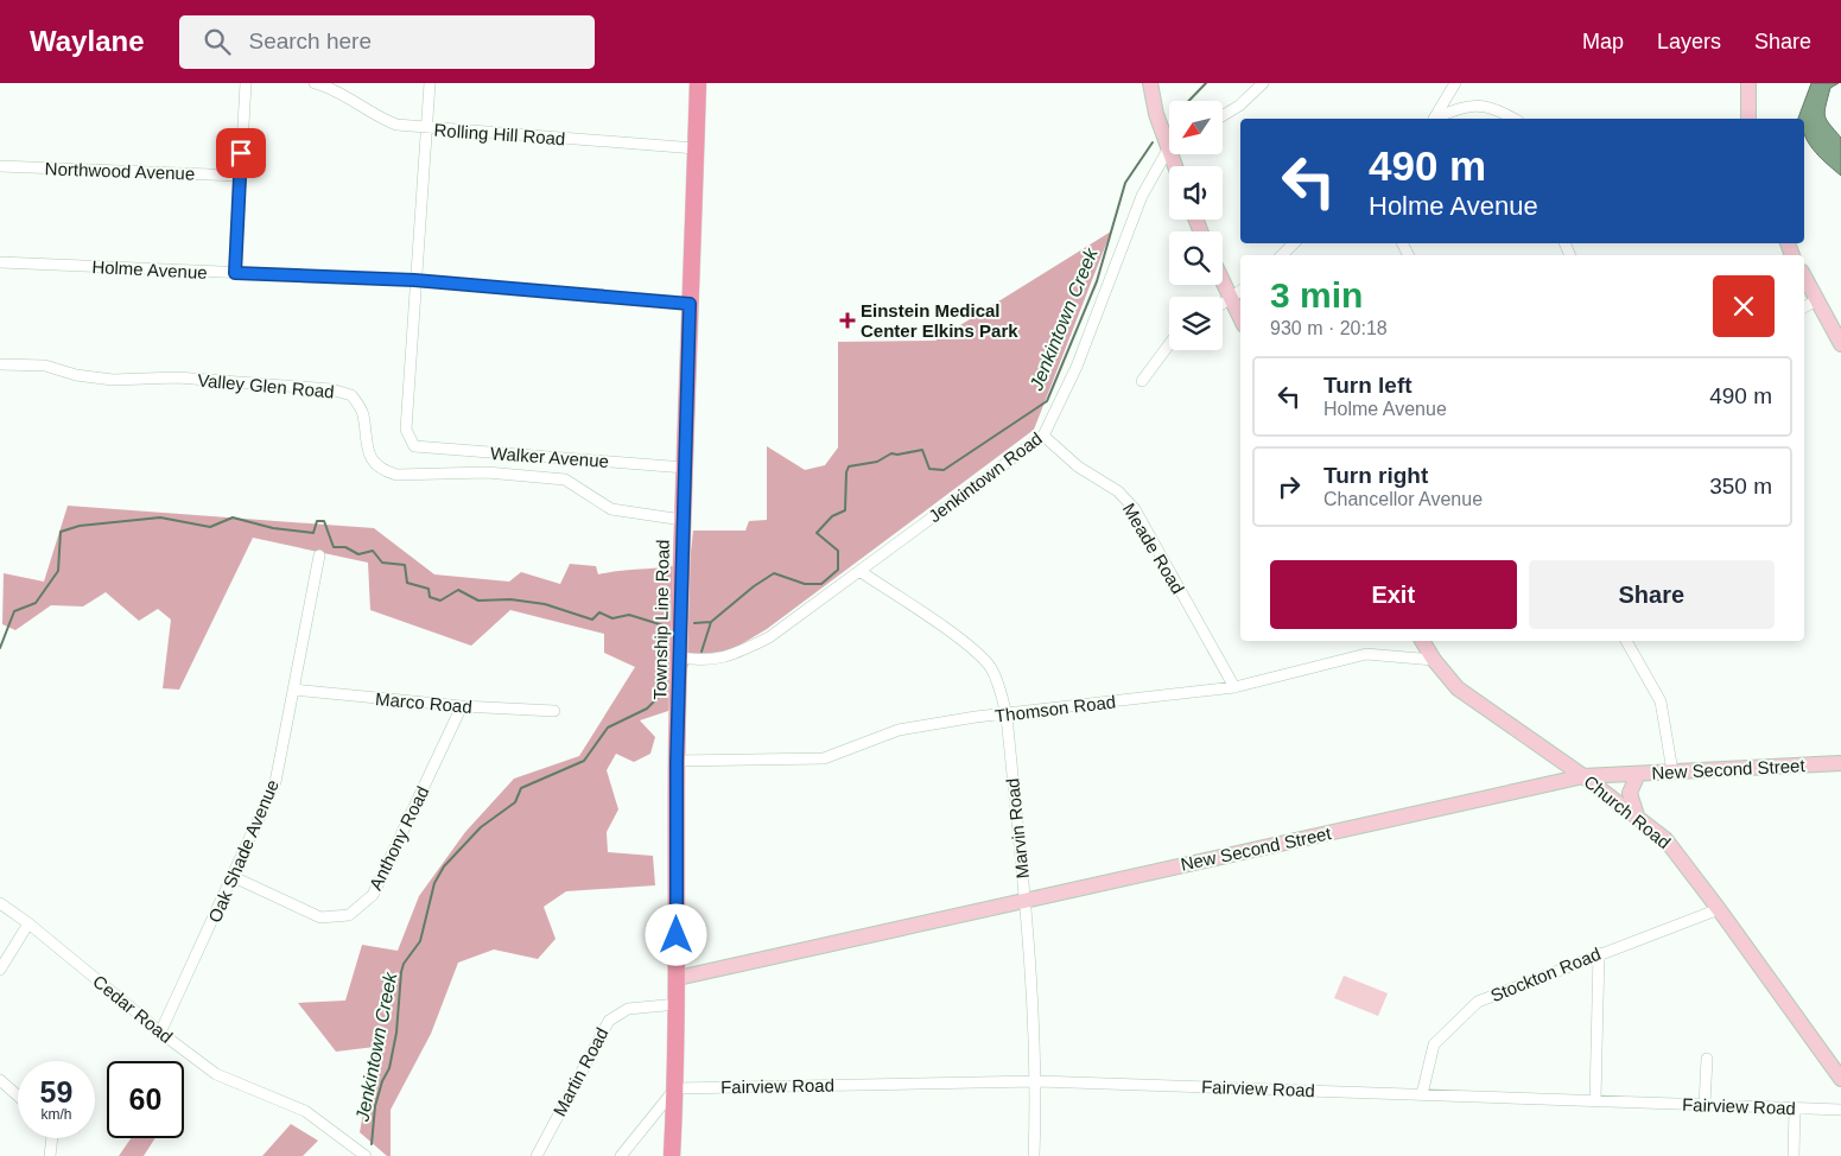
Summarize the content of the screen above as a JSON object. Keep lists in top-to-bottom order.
{
  "streets": {
    "main road": ["Township Line Road"],
    "street": [
      "Rolling Hill Road",
      "Northwood Avenue",
      "Holme Avenue",
      "Valley Glen Road",
      "Walker Avenue",
      "Jenkintown Road",
      "Meade Road",
      "Marco Road",
      "Thomson Road",
      "New Second Street",
      "Church Road",
      "Marvin Road",
      "Anthony Road",
      "Oak Shade Avenue",
      "Stockton Road",
      "Cedar Road",
      "Martin Road",
      "Fairview Road"
    ]
  },
  "crossings": [
    ["Rolling Hill Road", "Township Line Road"],
    ["Holme Avenue", "Walker Avenue"],
    ["Holme Avenue", "Township Line Road"],
    ["Valley Glen Road", "Township Line Road"],
    ["Walker Avenue", "Township Line Road"],
    ["Jenkintown Road", "Meade Road"],
    ["Jenkintown Road", "Township Line Road"],
    ["Jenkintown Road", "Marvin Road"],
    ["Meade Road", "Thomson Road"],
    ["Township Line Road", "Thomson Road"],
    ["Township Line Road", "New Second Street"],
    ["Township Line Road", "Martin Road"],
    ["Township Line Road", "Fairview Road"],
    ["Marco Road", "Anthony Road"],
    ["Marco Road", "Oak Shade Avenue"],
    ["Thomson Road", "Church Road"],
    ["Thomson Road", "Marvin Road"],
    ["New Second Street", "Church Road"],
    ["New Second Street", "Marvin Road"],
    ["Church Road", "Stockton Road"],
    ["Marvin Road", "Fairview Road"],
    ["Anthony Road", "Oak Shade Avenue"],
    ["Oak Shade Avenue", "Cedar Road"],
    ["Stockton Road", "Fairview Road"]
  ],
  "water": ["Jenkintown Creek"],
  "places": {
    "health": ["Einstein Medical Center Elkins Park"]
  },
  "north": "bottom left",
  "page": {
    "header": "Waylane",
    "search": "Search here",
    "nav": ["Map", "Layers", "Share"],
    "turn": ["490 m", "Holme Avenue"],
    "heading": ["3 min", "930 m · 20:18"],
    "list": [
      {
        "name": "Turn left",
        "note": "Holme Avenue",
        "value": "490 m"
      },
      {
        "name": "Turn right",
        "note": "Chancellor Avenue",
        "value": "350 m"
      }
    ],
    "buttons": ["Exit", "Share"],
    "speed": "59 km/h",
    "limit": "60"
  }
}
